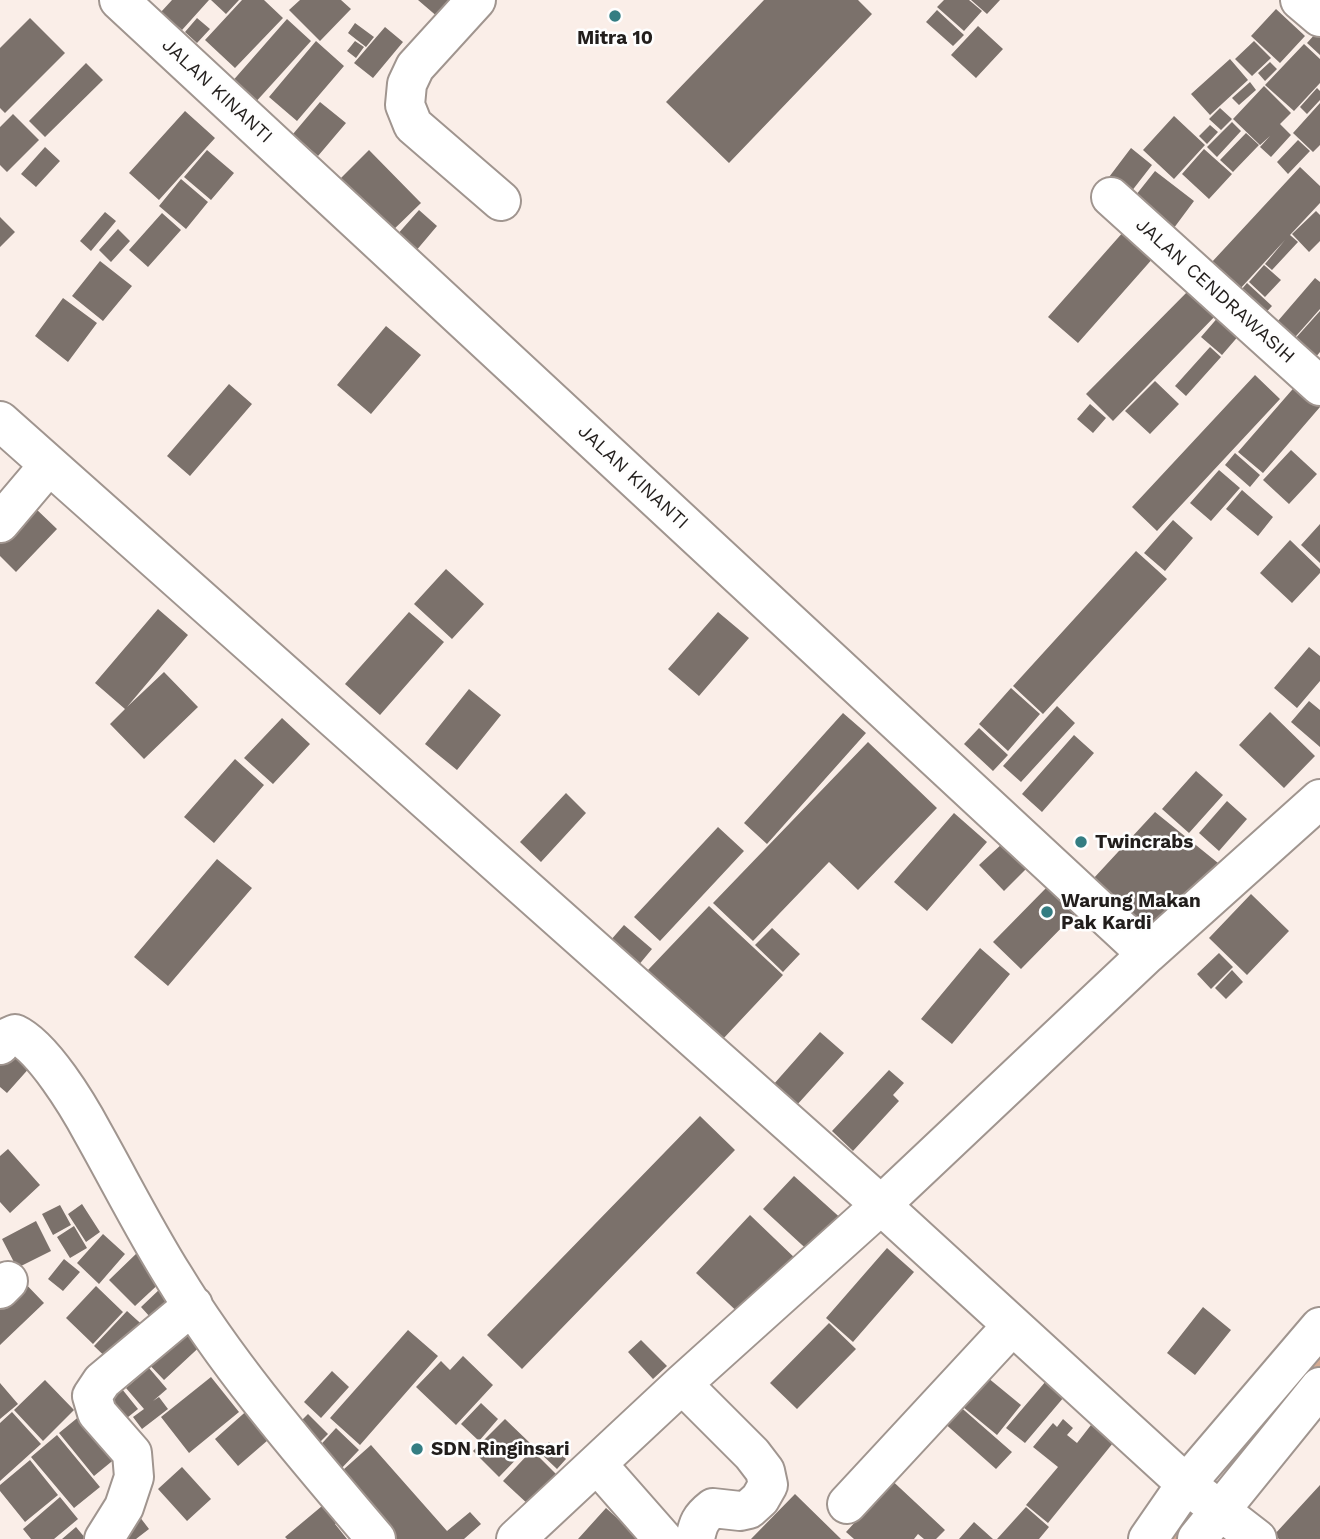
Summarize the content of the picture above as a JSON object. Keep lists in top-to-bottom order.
{
  "streets": {
    "street": ["JALAN KINANTI", "JALAN CENDRAWASIH"]
  },
  "places": [
    "Mitra 10",
    "Twincrabs",
    "Warung Makan Pak Kardi",
    "SDN Ringinsari"
  ]
}
